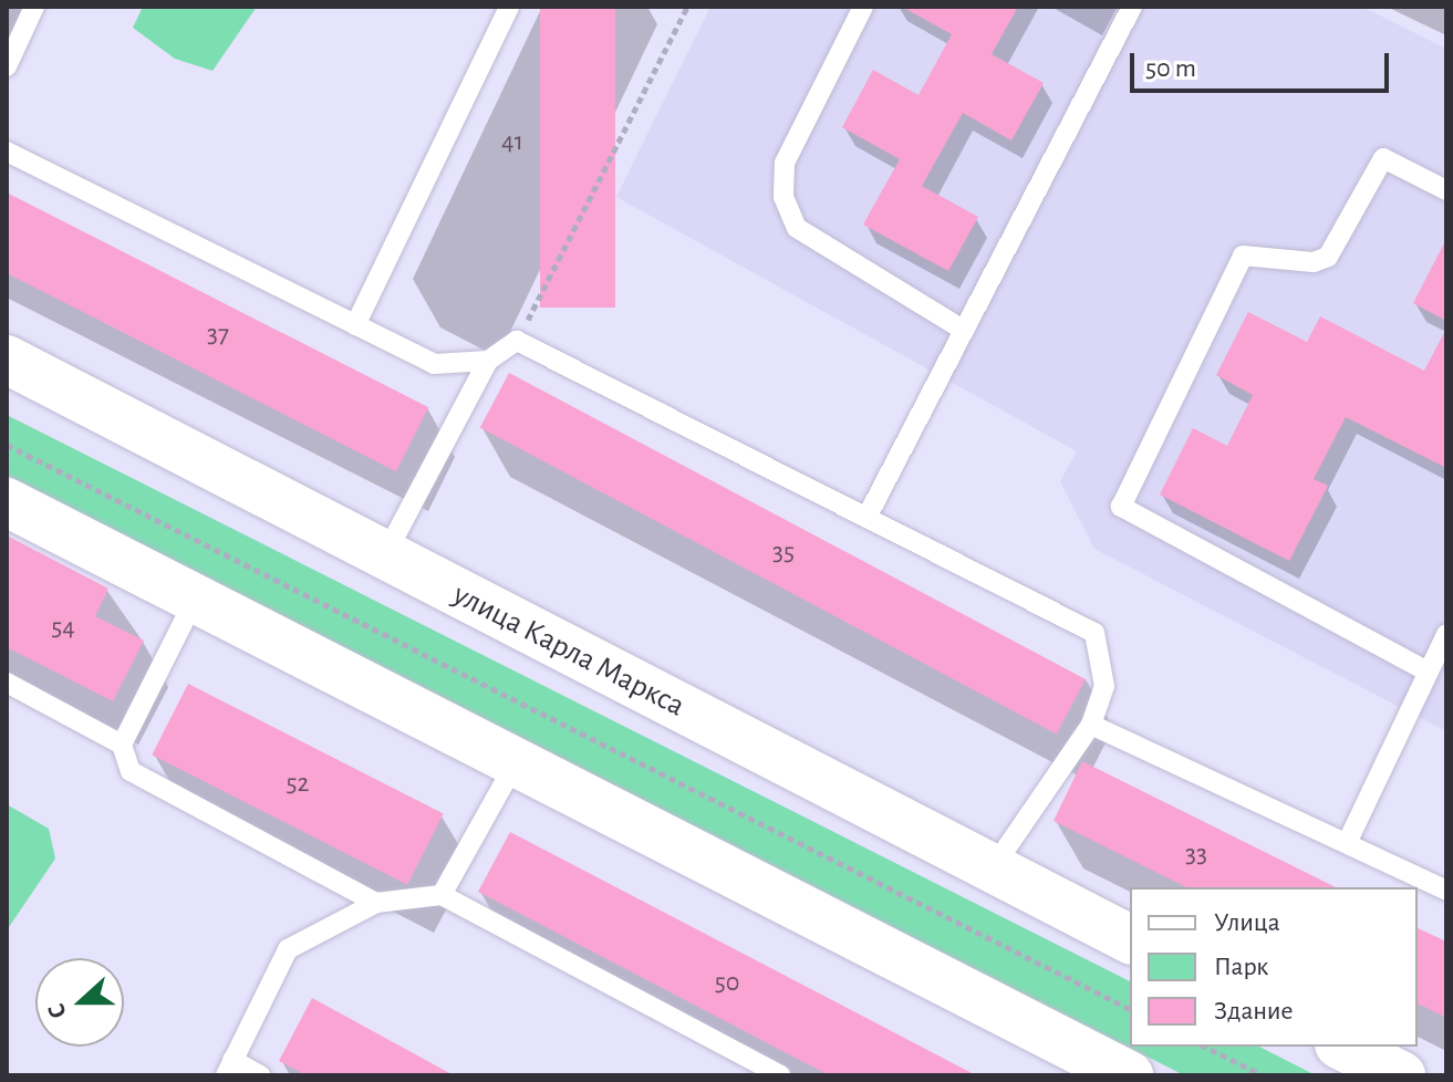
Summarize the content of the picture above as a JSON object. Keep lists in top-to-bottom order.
{
  "streets": {
    "street": ["улица Карла Маркса"]
  },
  "house_numbers": [
    "41",
    "37",
    "35",
    "54",
    "52",
    "33",
    "50"
  ],
  "legend": ["Улица", "Парк", "Здание"],
  "scale_bar": "50 m",
  "north": "left"
}
